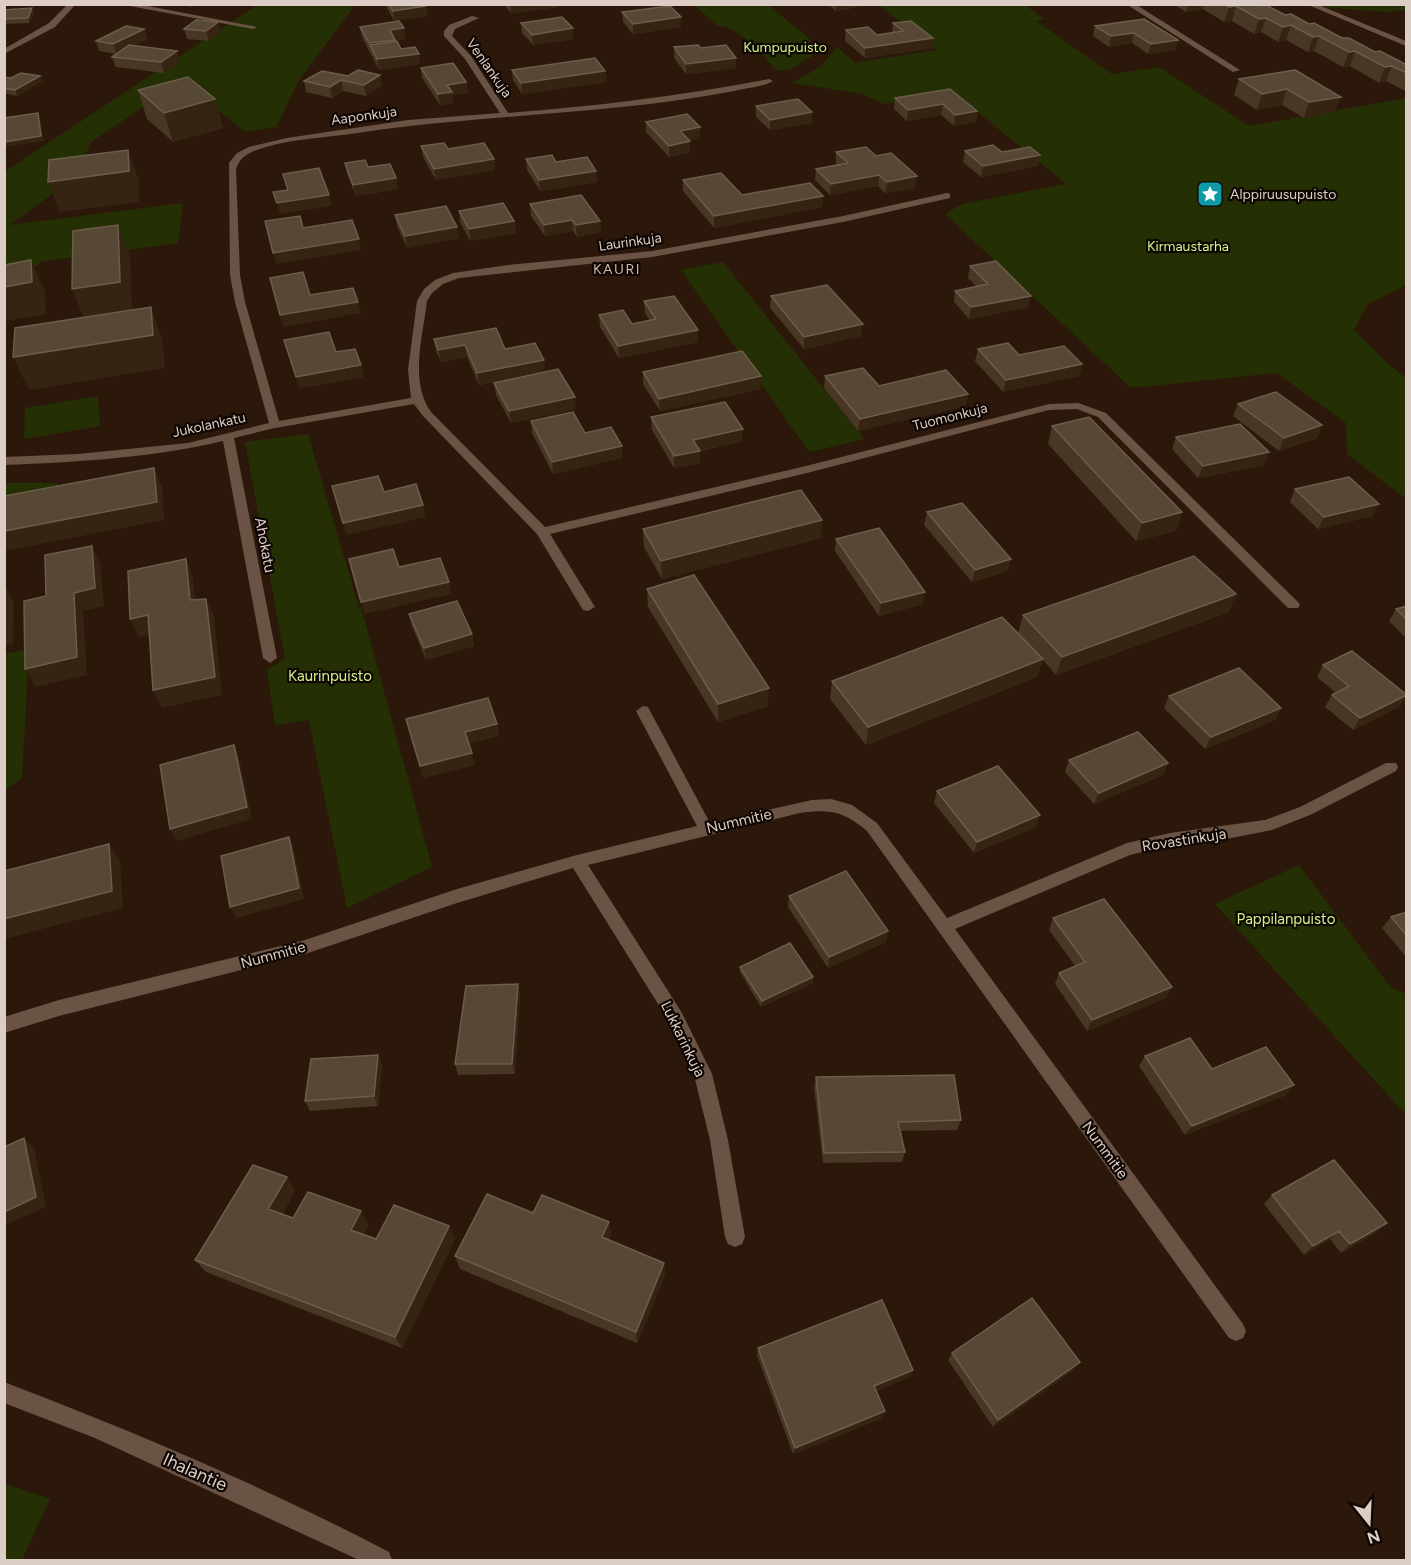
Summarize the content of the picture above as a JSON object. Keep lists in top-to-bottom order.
{
  "streets": {
    "street": [
      "Venlankuja",
      "Aaponkuja",
      "Laurinkuja",
      "Tuomonkuja",
      "Jukolankatu",
      "Ahokatu",
      "Nummitie",
      "Rovastinkuja",
      "Lukkarinkuja",
      "Ihalantie"
    ]
  },
  "crossings": [
    ["Venlankuja", "Aaponkuja"],
    ["Aaponkuja", "Jukolankatu"],
    ["Laurinkuja", "Jukolankatu"],
    ["Jukolankatu", "Ahokatu"],
    ["Nummitie", "Rovastinkuja"],
    ["Nummitie", "Lukkarinkuja"]
  ],
  "districts": ["KAURI"],
  "parks": [
    "Kumpupuisto",
    "Kirmaustarha",
    "Kaurinpuisto",
    "Pappilanpuisto"
  ],
  "places": {
    "place": ["Alppiruusupuisto"]
  },
  "north": "bottom"
}
